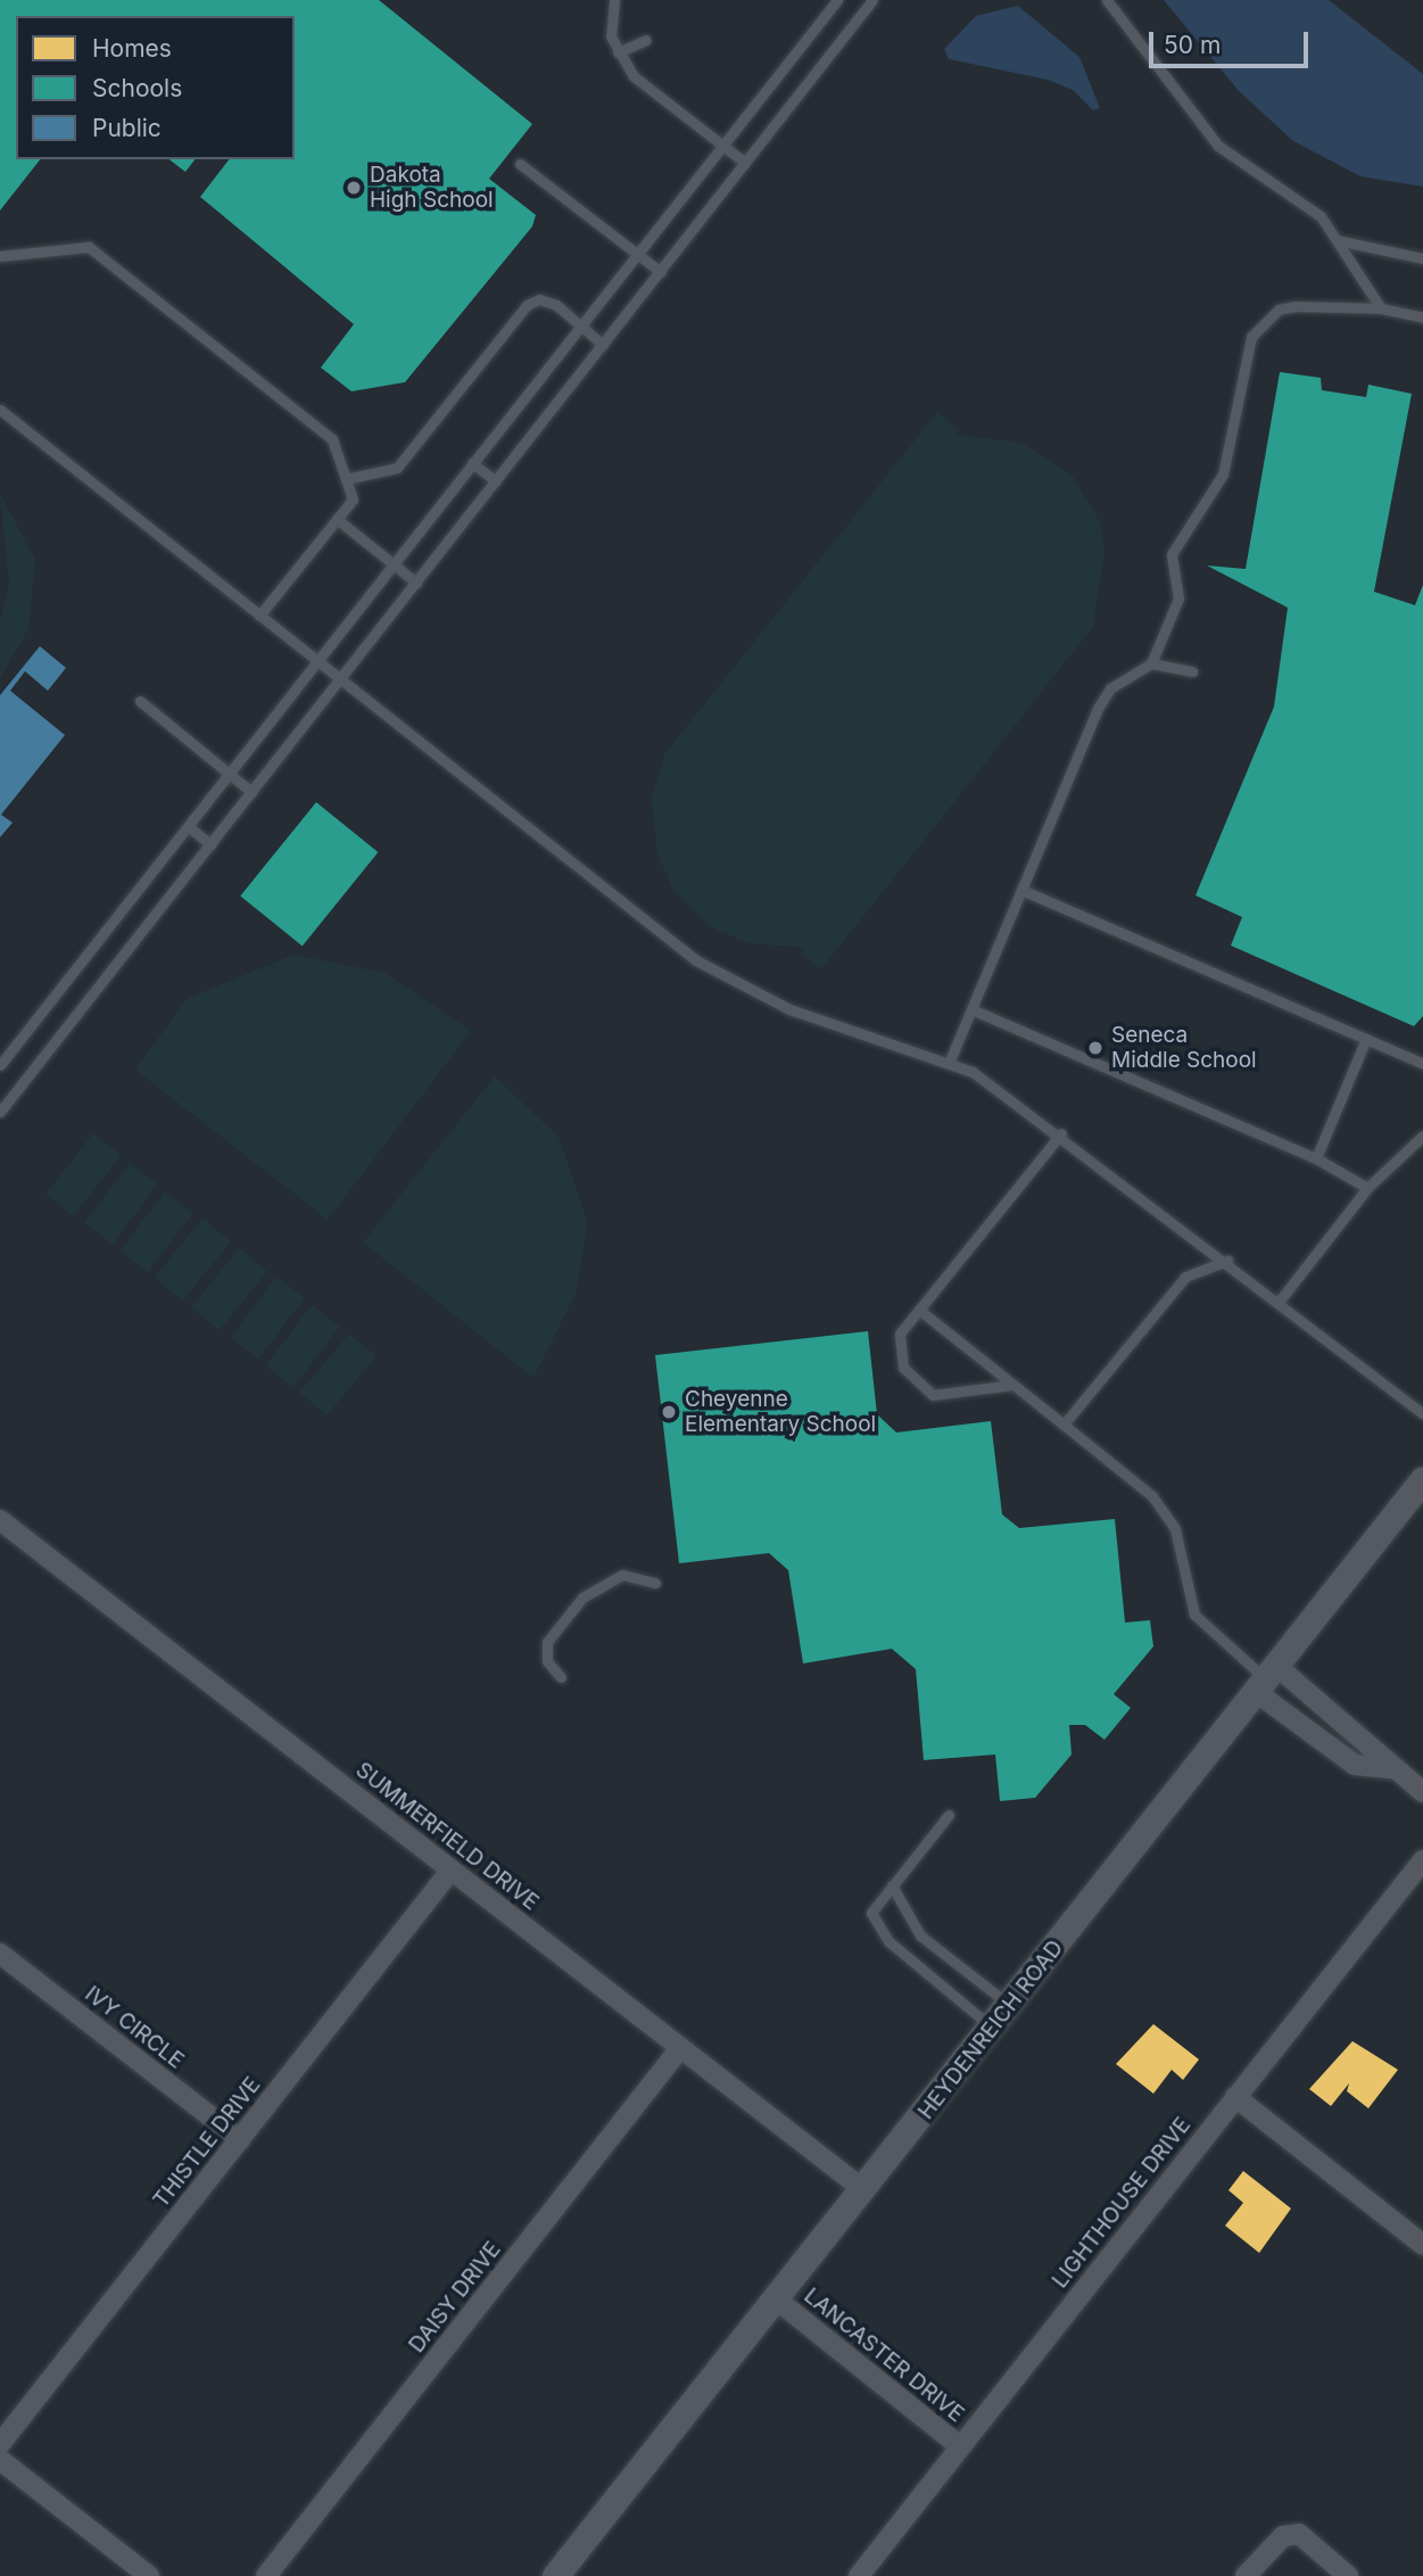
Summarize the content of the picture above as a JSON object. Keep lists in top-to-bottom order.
{
  "streets": {
    "street": [
      "SUMMERFIELD DRIVE",
      "IVY CIRCLE",
      "HEYDENREICH ROAD",
      "THISTLE DRIVE",
      "LIGHTHOUSE DRIVE",
      "DAISY DRIVE",
      "LANCASTER DRIVE"
    ]
  },
  "crossings": [
    ["SUMMERFIELD DRIVE", "HEYDENREICH ROAD"],
    ["SUMMERFIELD DRIVE", "THISTLE DRIVE"],
    ["SUMMERFIELD DRIVE", "DAISY DRIVE"],
    ["IVY CIRCLE", "THISTLE DRIVE"],
    ["HEYDENREICH ROAD", "LANCASTER DRIVE"],
    ["LIGHTHOUSE DRIVE", "LANCASTER DRIVE"]
  ],
  "places": ["Dakota High School", "Seneca Middle School", "Cheyenne Elementary School"],
  "legend": ["Homes", "Schools", "Public"],
  "scale_bar": "50 m"
}
